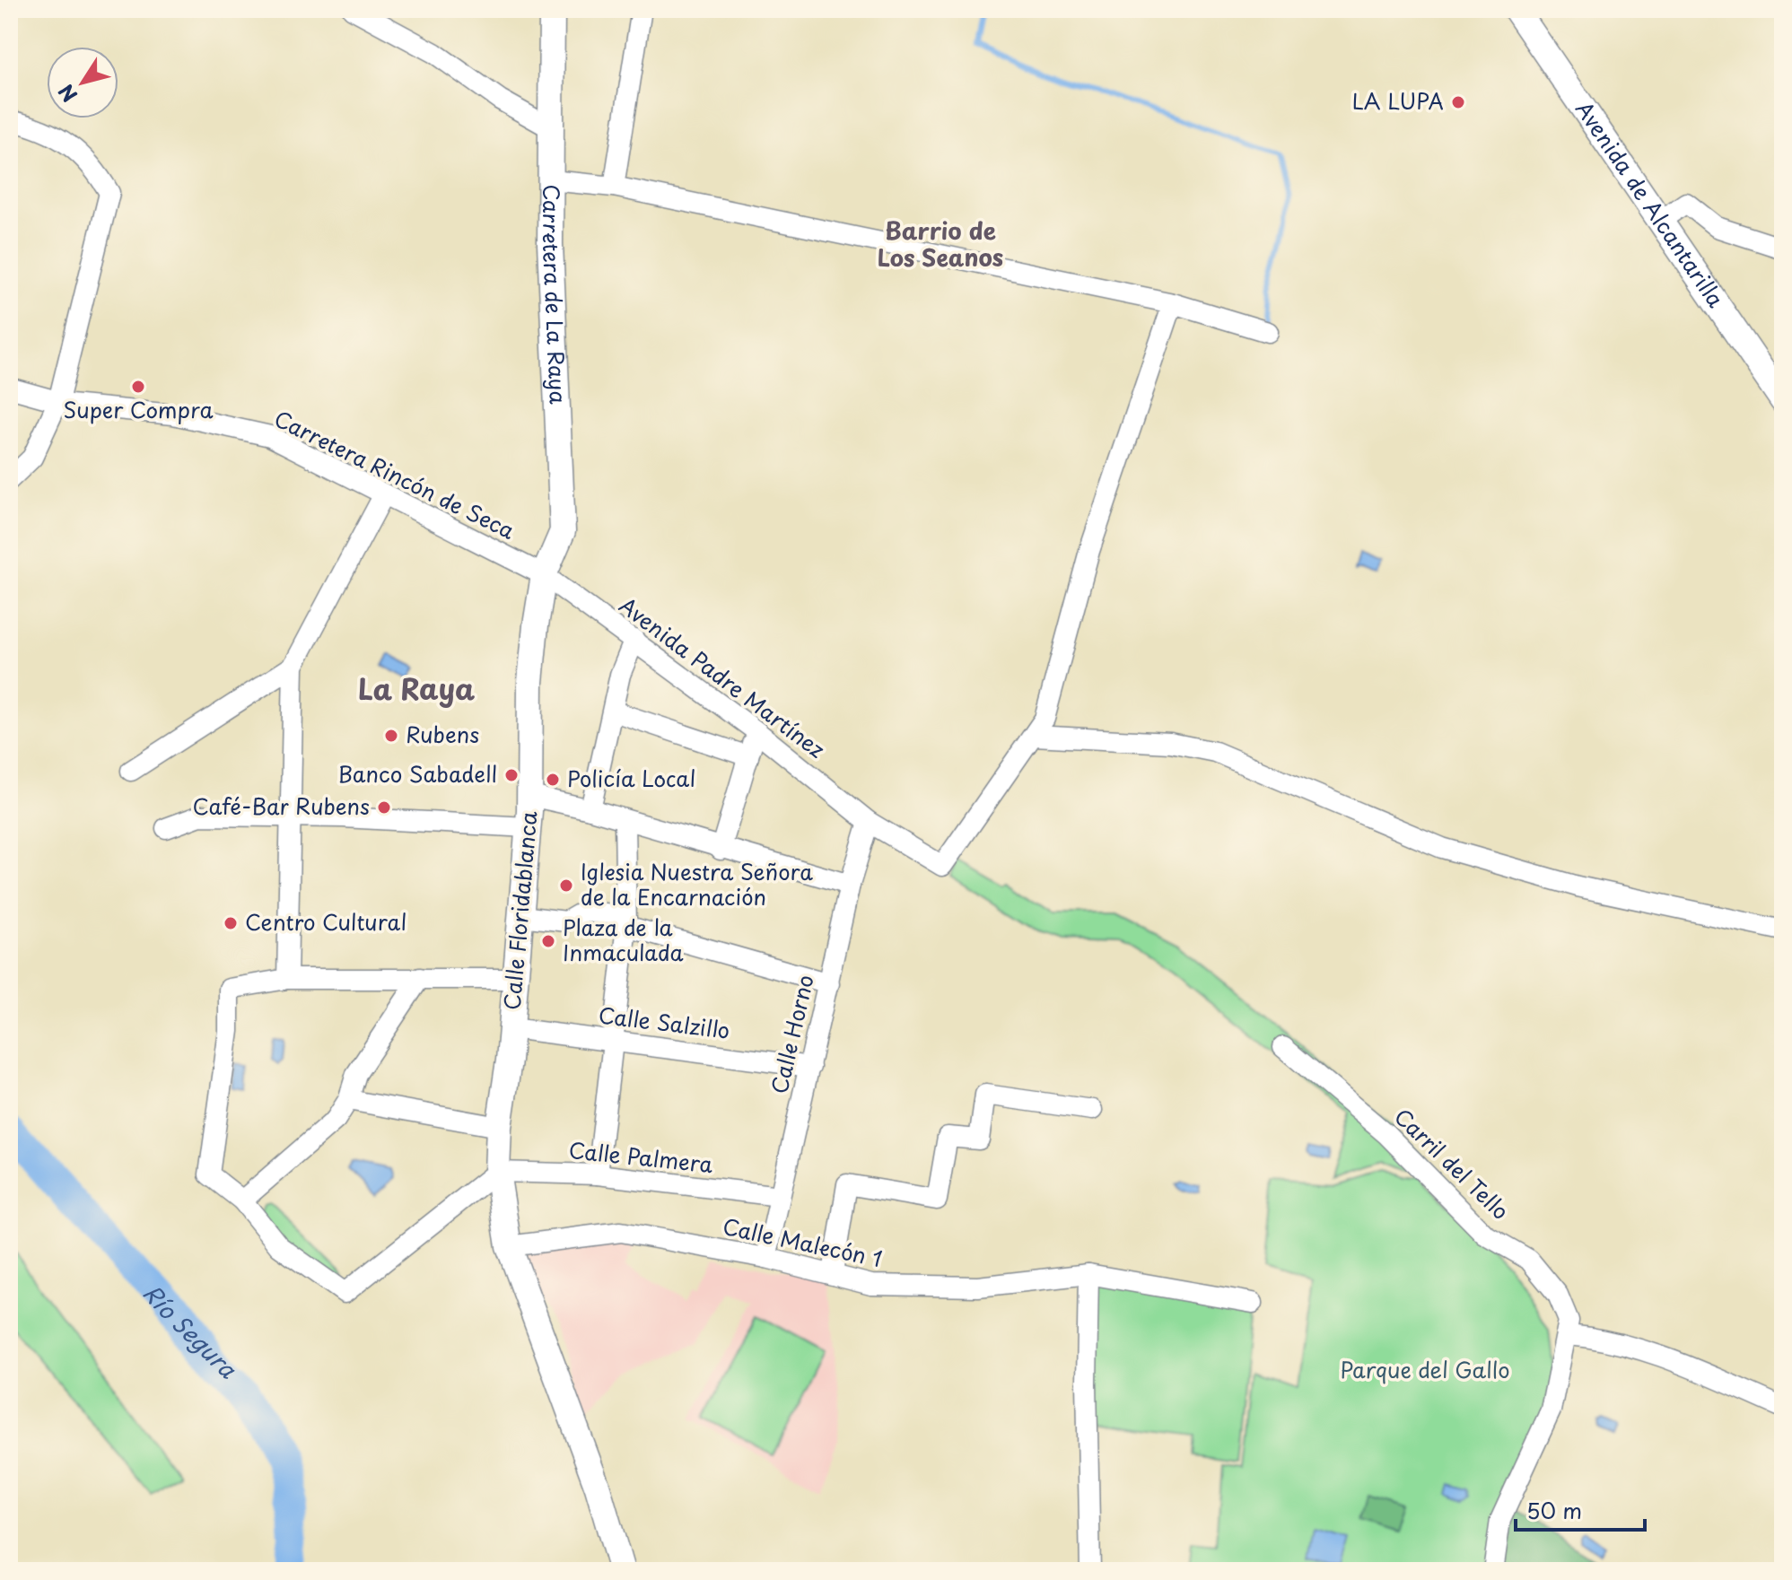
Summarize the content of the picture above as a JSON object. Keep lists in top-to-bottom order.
{
  "streets": {
    "main road": ["Avenida de Alcantarilla", "Carretera de La Raya", "Calle Floridablanca"],
    "street": [
      "Carretera Rincón de Seca",
      "Avenida Padre Martínez",
      "Calle Salzillo",
      "Calle Horno",
      "Calle Palmera",
      "Carril del Tello",
      "Calle Malecón 1"
    ]
  },
  "crossings": [
    ["Carretera de La Raya", "Carretera Rincón de Seca"],
    ["Carretera de La Raya", "Avenida Padre Martínez"],
    ["Carretera de La Raya", "Calle Floridablanca"],
    ["Carretera Rincón de Seca", "Avenida Padre Martínez"],
    ["Carretera Rincón de Seca", "Calle Floridablanca"],
    ["Avenida Padre Martínez", "Calle Floridablanca"],
    ["Avenida Padre Martínez", "Calle Horno"],
    ["Calle Floridablanca", "Calle Salzillo"],
    ["Calle Floridablanca", "Calle Palmera"],
    ["Calle Floridablanca", "Calle Malecón 1"],
    ["Calle Salzillo", "Calle Horno"],
    ["Calle Horno", "Calle Palmera"],
    ["Calle Horno", "Calle Malecón 1"]
  ],
  "districts": ["Barrio de Los Seanos", "La Raya"],
  "water": ["Río Segura"],
  "parks": ["Parque del Gallo"],
  "places": [
    "LA LUPA",
    "Super Compra",
    "Rubens",
    "Banco Sabadell",
    "Policía Local",
    "Café-Bar Rubens",
    "Iglesia Nuestra Señora de la Encarnación",
    "Centro Cultural",
    "Plaza de la Inmaculada"
  ],
  "scale_bar": "50 m",
  "north": "bottom left"
}
